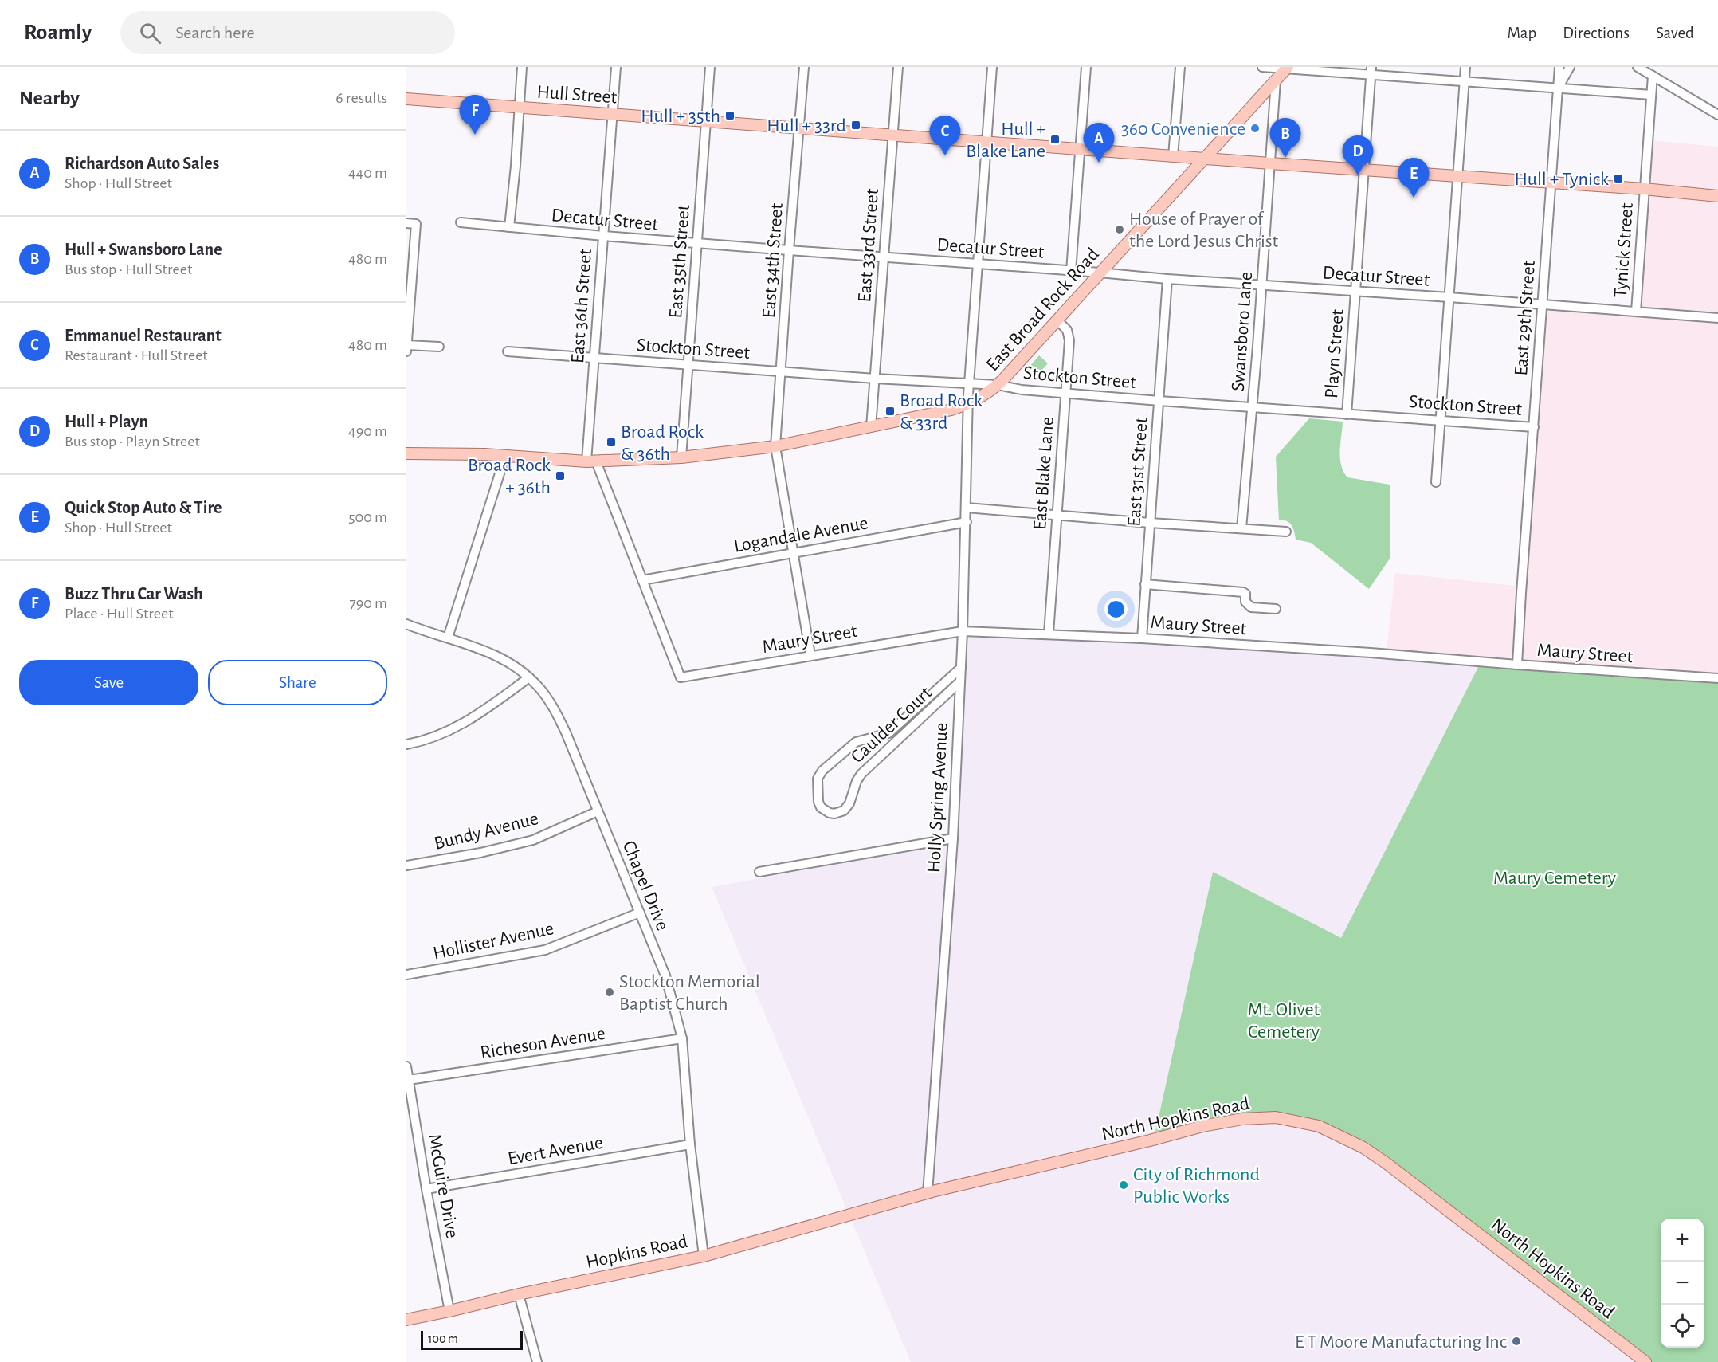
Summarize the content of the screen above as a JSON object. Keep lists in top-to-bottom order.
{
  "streets": {
    "main road": [
      "Hull Street",
      "East Broad Rock Road",
      "North Hopkins Road",
      "Hopkins Road"
    ],
    "street": [
      "Decatur Street",
      "East 33rd Street",
      "Tynick Street",
      "East 34th Street",
      "East 35th Street",
      "East 36th Street",
      "East 29th Street",
      "Swansboro Lane",
      "Stockton Street",
      "Playn Street",
      "East 31st Street",
      "East Blake Lane",
      "Logandale Avenue",
      "Maury Street",
      "Caulder Court",
      "Holly Spring Avenue",
      "Bundy Avenue",
      "Chapel Drive",
      "Hollister Avenue",
      "Richeson Avenue",
      "Evert Avenue",
      "McGuire Drive"
    ]
  },
  "crossings": [
    ["Hull Street", "East 33rd Street"],
    ["Hull Street", "Tynick Street"],
    ["Hull Street", "East 34th Street"],
    ["Hull Street", "East 35th Street"],
    ["Hull Street", "East 36th Street"],
    ["Hull Street", "East Broad Rock Road"],
    ["Hull Street", "East 29th Street"],
    ["Hull Street", "Swansboro Lane"],
    ["Hull Street", "Playn Street"],
    ["Hull Street", "Holly Spring Avenue"],
    ["Decatur Street", "East 33rd Street"],
    ["Decatur Street", "Tynick Street"],
    ["Decatur Street", "East 34th Street"],
    ["Decatur Street", "East 35th Street"],
    ["Decatur Street", "East 36th Street"],
    ["Decatur Street", "East Broad Rock Road"],
    ["Decatur Street", "East 29th Street"],
    ["Decatur Street", "Swansboro Lane"],
    ["Decatur Street", "Playn Street"],
    ["Decatur Street", "East 31st Street"],
    ["Decatur Street", "Holly Spring Avenue"],
    ["East 33rd Street", "East Broad Rock Road"],
    ["East 33rd Street", "Stockton Street"],
    ["East 34th Street", "East Broad Rock Road"],
    ["East 34th Street", "Stockton Street"],
    ["East 34th Street", "Logandale Avenue"],
    ["East 34th Street", "Maury Street"],
    ["East 35th Street", "East Broad Rock Road"],
    ["East 35th Street", "Stockton Street"],
    ["East 36th Street", "East Broad Rock Road"],
    ["East 36th Street", "Stockton Street"],
    ["East 36th Street", "Logandale Avenue"],
    ["East 36th Street", "Maury Street"],
    ["East Broad Rock Road", "Swansboro Lane"],
    ["East Broad Rock Road", "Stockton Street"],
    ["East Broad Rock Road", "East Blake Lane"],
    ["East Broad Rock Road", "Holly Spring Avenue"],
    ["East 29th Street", "Stockton Street"],
    ["East 29th Street", "Maury Street"],
    ["Swansboro Lane", "Stockton Street"],
    ["Stockton Street", "Playn Street"],
    ["Stockton Street", "East 31st Street"],
    ["Stockton Street", "East Blake Lane"],
    ["Stockton Street", "Holly Spring Avenue"],
    ["East 31st Street", "Maury Street"],
    ["East Blake Lane", "Maury Street"],
    ["Logandale Avenue", "Holly Spring Avenue"],
    ["Maury Street", "Holly Spring Avenue"],
    ["Caulder Court", "Holly Spring Avenue"],
    ["Holly Spring Avenue", "North Hopkins Road"],
    ["Bundy Avenue", "Chapel Drive"],
    ["Chapel Drive", "Hollister Avenue"],
    ["Chapel Drive", "Richeson Avenue"],
    ["Chapel Drive", "Evert Avenue"],
    ["Chapel Drive", "Hopkins Road"],
    ["Richeson Avenue", "McGuire Drive"],
    ["North Hopkins Road", "Hopkins Road"],
    ["Evert Avenue", "McGuire Drive"],
    ["McGuire Drive", "Hopkins Road"]
  ],
  "parks": ["Maury Cemetery", "Mt. Olivet Cemetery"],
  "places": {
    "transit": [
      "Hull + 35th",
      "Hull + 33rd",
      "Hull + Blake Lane",
      "Hull + Tynick",
      "Broad Rock & 33rd",
      "Broad Rock & 36th",
      "Broad Rock + 36th"
    ],
    "other": [
      "360 Convenience",
      "House of Prayer of the Lord Jesus Christ",
      "Stockton Memorial Baptist Church",
      "City of Richmond Public Works",
      "E T Moore Manufacturing Inc"
    ]
  },
  "scale_bar": "100 m",
  "page": {
    "header": "Roamly",
    "search": "Search here",
    "nav": ["Map", "Directions", "Saved"],
    "heading": ["Nearby", "6 results"],
    "pins": [
      "F",
      "C",
      "B",
      "A",
      "D",
      "E"
    ],
    "list": [
      {
        "mark": "A",
        "name": "Richardson Auto Sales",
        "note": "Shop · Hull Street",
        "value": "440 m"
      },
      {
        "mark": "B",
        "name": "Hull + Swansboro Lane",
        "note": "Bus stop · Hull Street",
        "value": "480 m"
      },
      {
        "mark": "C",
        "name": "Emmanuel Restaurant",
        "note": "Restaurant · Hull Street",
        "value": "480 m"
      },
      {
        "mark": "D",
        "name": "Hull + Playn",
        "note": "Bus stop · Playn Street",
        "value": "490 m"
      },
      {
        "mark": "E",
        "name": "Quick Stop Auto & Tire",
        "note": "Shop · Hull Street",
        "value": "500 m"
      },
      {
        "mark": "F",
        "name": "Buzz Thru Car Wash",
        "note": "Place · Hull Street",
        "value": "790 m"
      }
    ],
    "buttons": ["Save", "Share"],
    "map_buttons": ["+", "−"],
    "scale": "100 m"
  }
}
